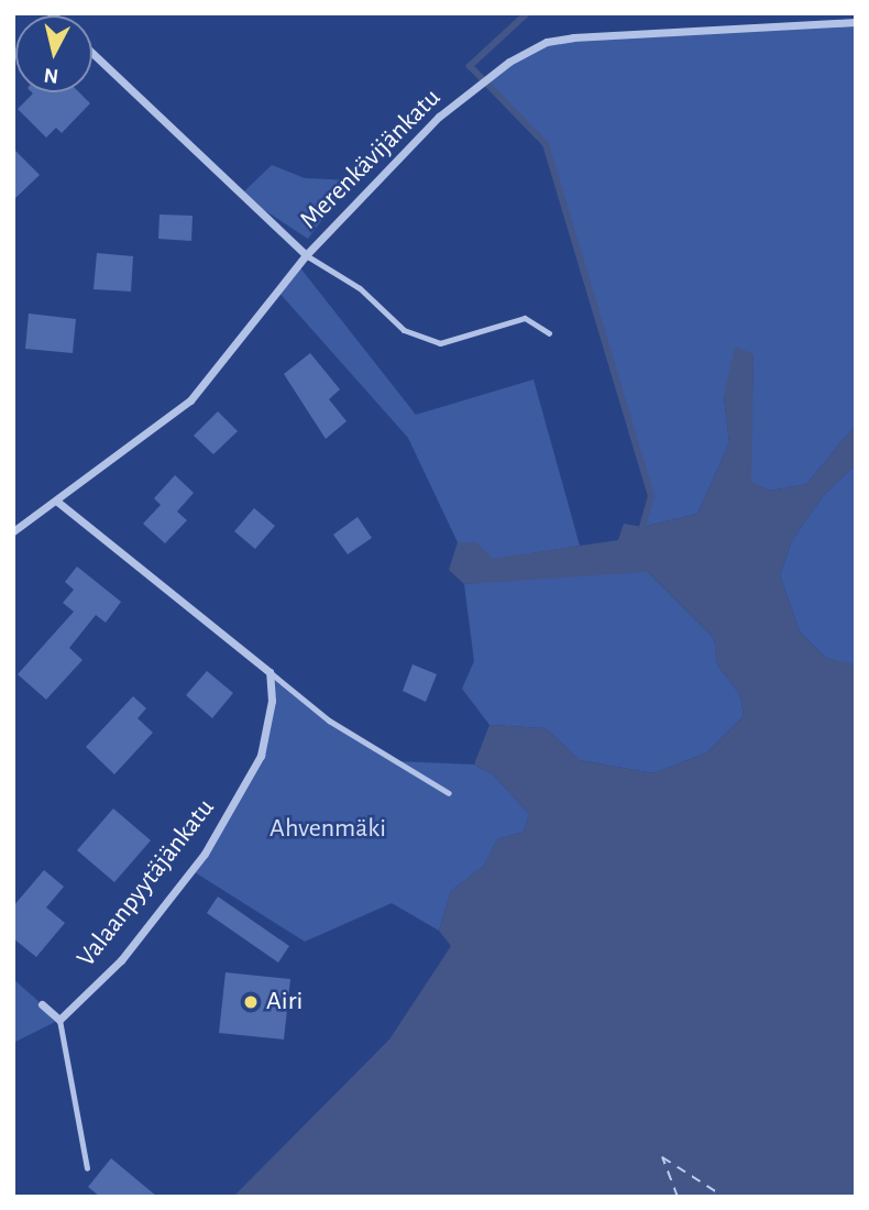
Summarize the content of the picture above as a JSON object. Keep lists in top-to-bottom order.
{
  "streets": {
    "street": ["Merenkävijänkatu", "Valaanpyytäjänkatu"]
  },
  "parks": ["Ahvenmäki"],
  "places": ["Airi"],
  "north": "bottom"
}
